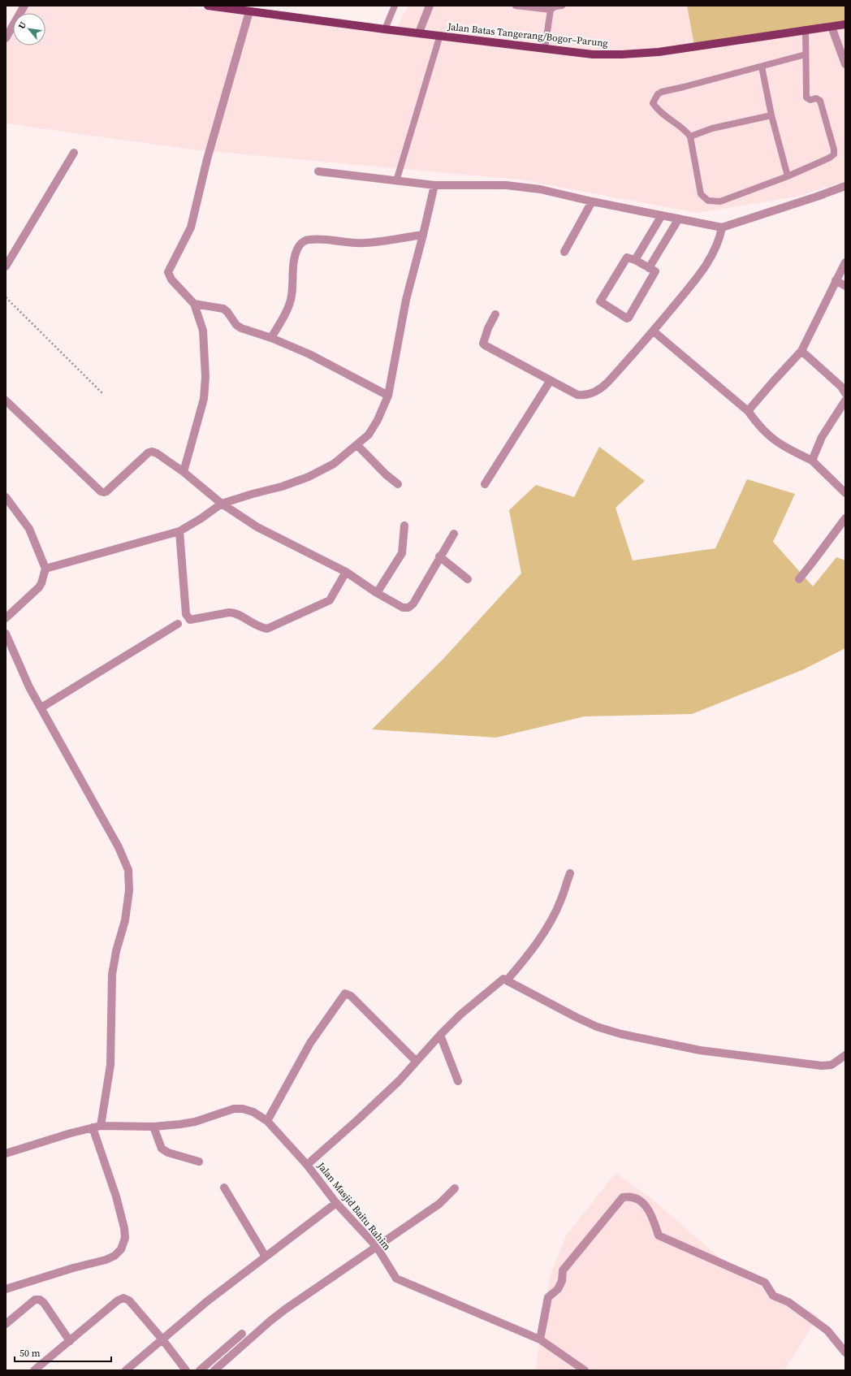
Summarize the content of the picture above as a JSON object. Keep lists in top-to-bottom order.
{
  "streets": {
    "main road": ["Jalan Batas Tangerang/Bogor–Parung"],
    "street": ["Jalan Masjid Baitu Rahim"]
  },
  "scale_bar": "50 m",
  "north": "top left"
}
